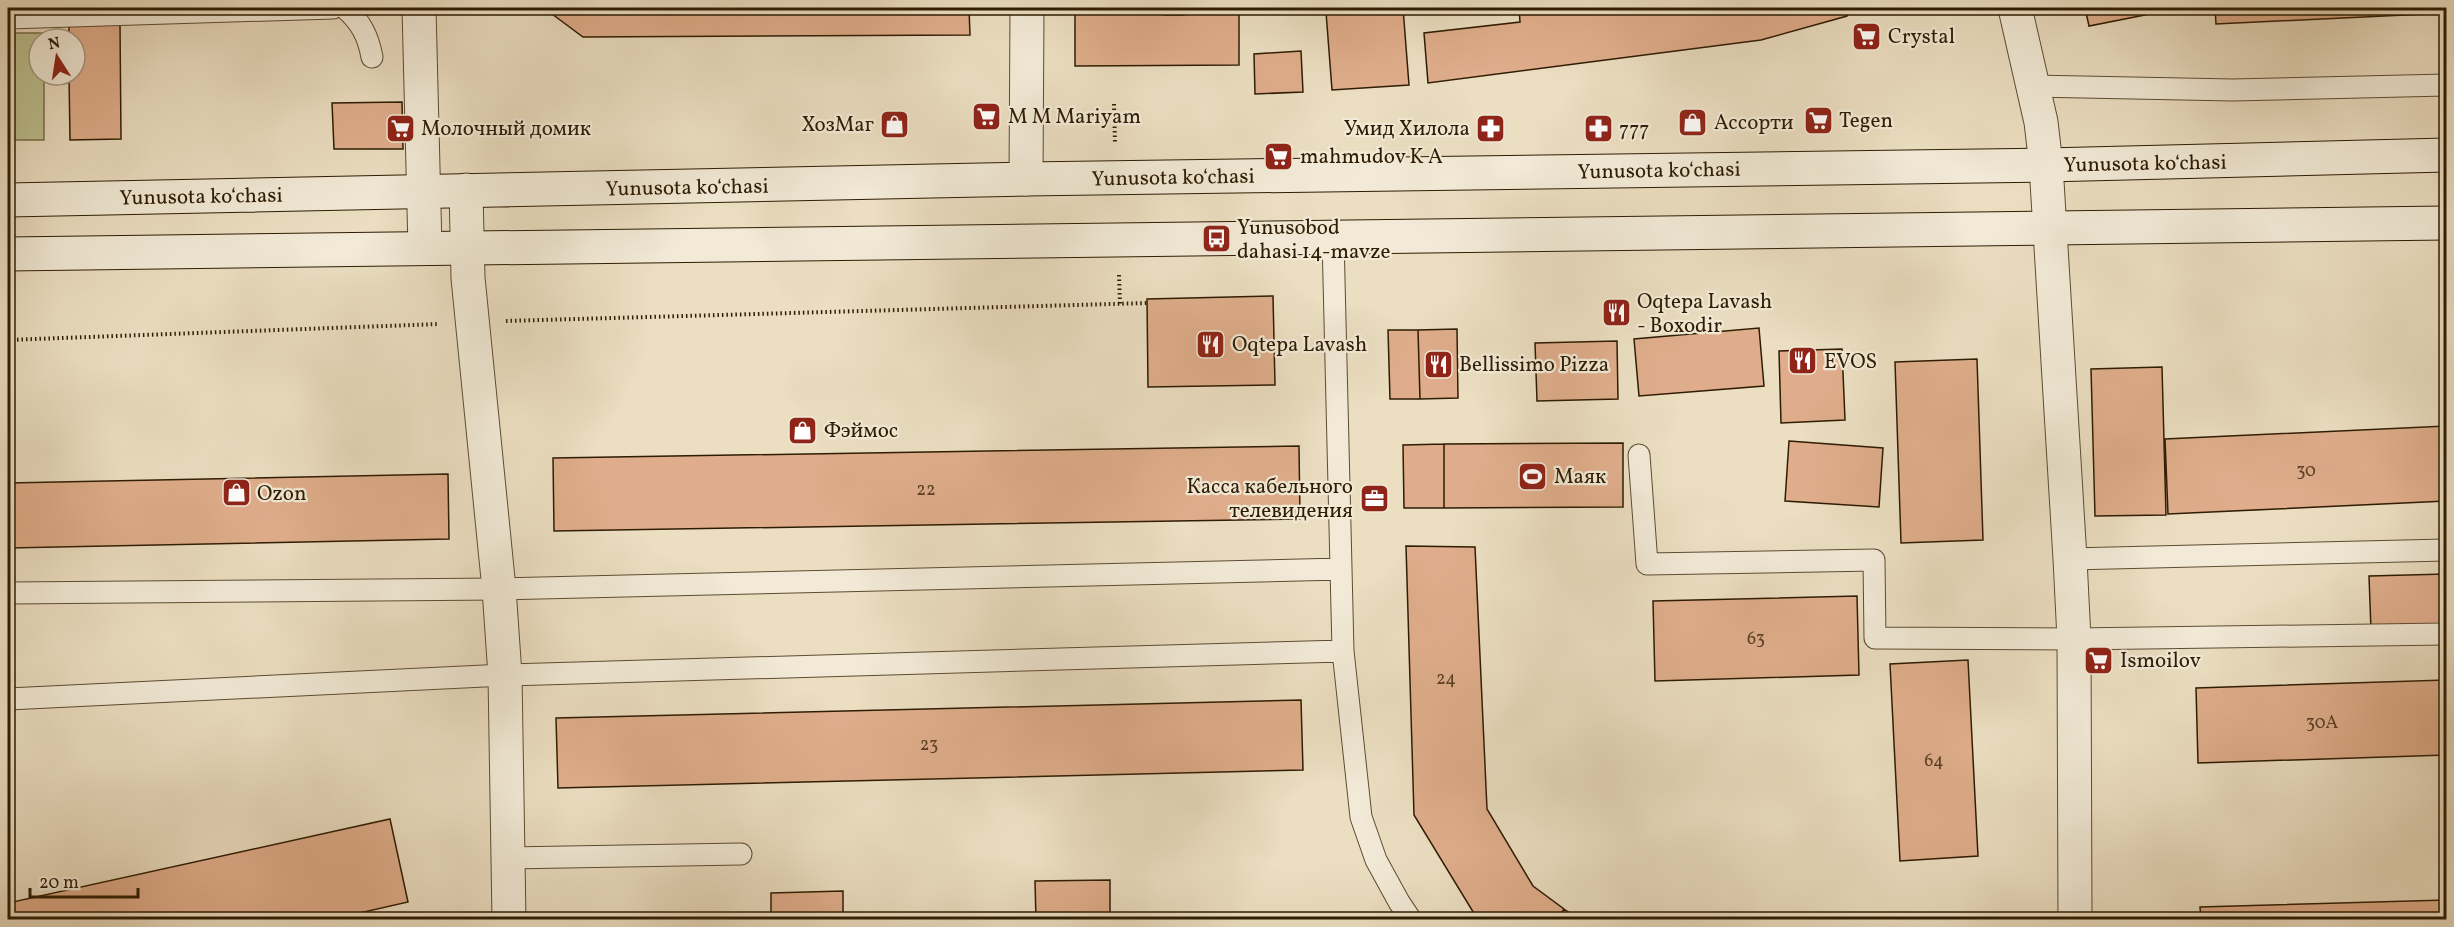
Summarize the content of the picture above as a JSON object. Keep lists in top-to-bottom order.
{
  "streets": {
    "main road": ["Yunusota koʻchasi"]
  },
  "places": {
    "supermarket": [
      "Crystal",
      "M M Mariyam",
      "Tegen",
      "Молочный домик",
      "mahmudov K A",
      "Ismoilov"
    ],
    "shop": [
      "Ассорти",
      "ХозМаг",
      "Фэймос",
      "Ozon"
    ],
    "pharmacy": ["Умид Хилола", "777"],
    "bus stop": ["Yunusobod dahasi 14-mavze"],
    "restaurant": [
      "Oqtepa Lavash - Boxodir",
      "Oqtepa Lavash",
      "EVOS",
      "Bellissimo Pizza"
    ],
    "sports": ["Маяк"],
    "office": ["Касса кабельного телевидения"]
  },
  "house_numbers": [
    "30",
    "22",
    "63",
    "24",
    "30А",
    "23",
    "64"
  ],
  "scale_bar": "20 m",
  "north": "top"
}
